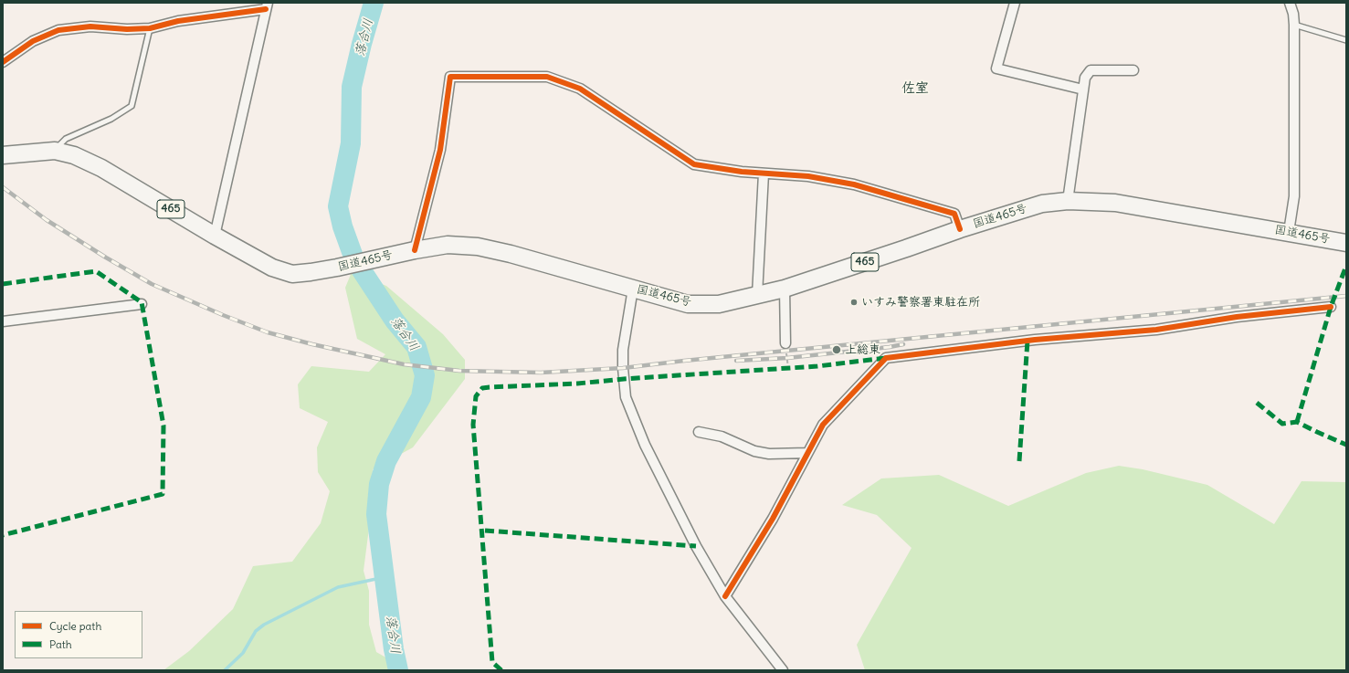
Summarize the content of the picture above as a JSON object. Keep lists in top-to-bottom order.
{
  "streets": {
    "highway": ["465", "国道465号"]
  },
  "districts": ["佐室"],
  "water": ["落合川"],
  "places": ["いすみ警察署東駐在所", "上総東"],
  "legend": ["Cycle path", "Path"]
}
